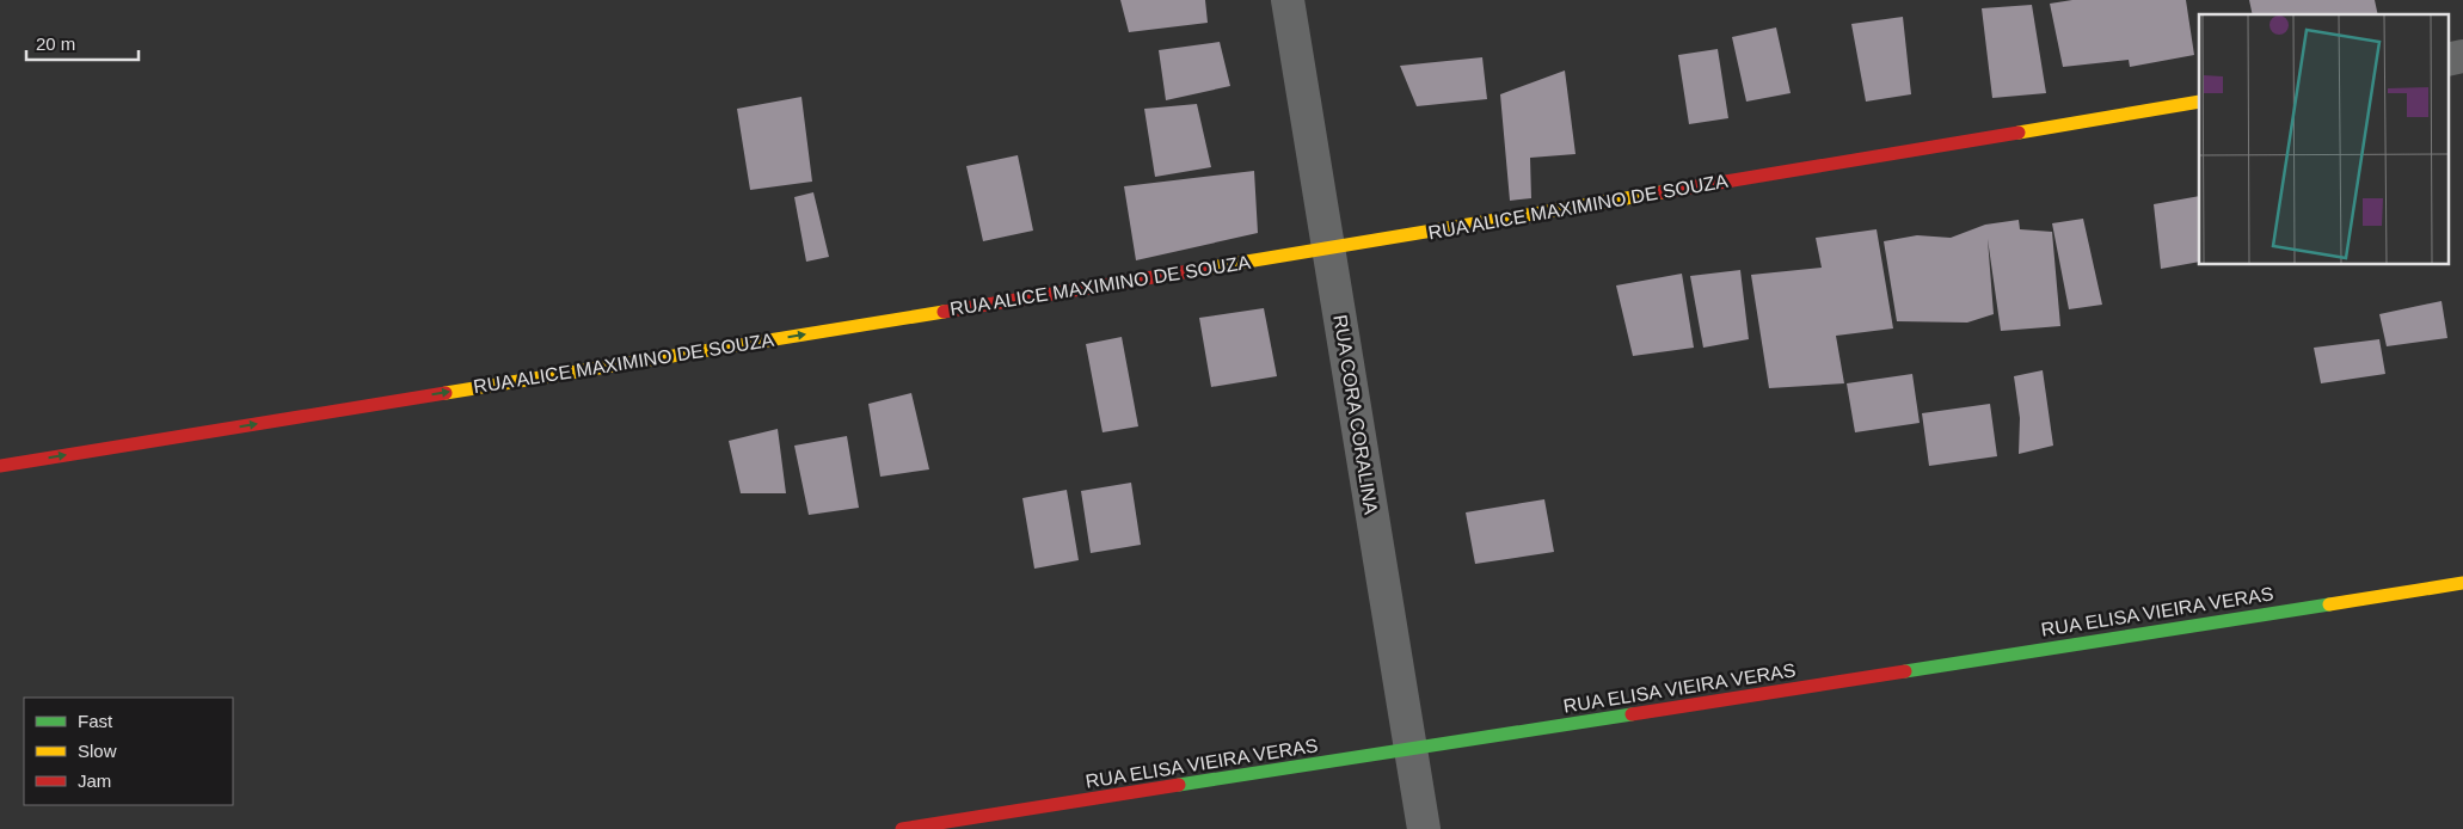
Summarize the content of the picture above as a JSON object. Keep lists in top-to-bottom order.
{
  "streets": {
    "street": ["RUA ALICE MAXIMINO DE SOUZA", "RUA CORA CORALINA", "RUA ELISA VIEIRA VERAS"]
  },
  "crossings": [
    ["RUA ALICE MAXIMINO DE SOUZA", "RUA CORA CORALINA"],
    ["RUA CORA CORALINA", "RUA ELISA VIEIRA VERAS"]
  ],
  "one_way": ["RUA ALICE MAXIMINO DE SOUZA"],
  "legend": ["Fast", "Slow", "Jam"],
  "scale_bar": "20 m"
}
